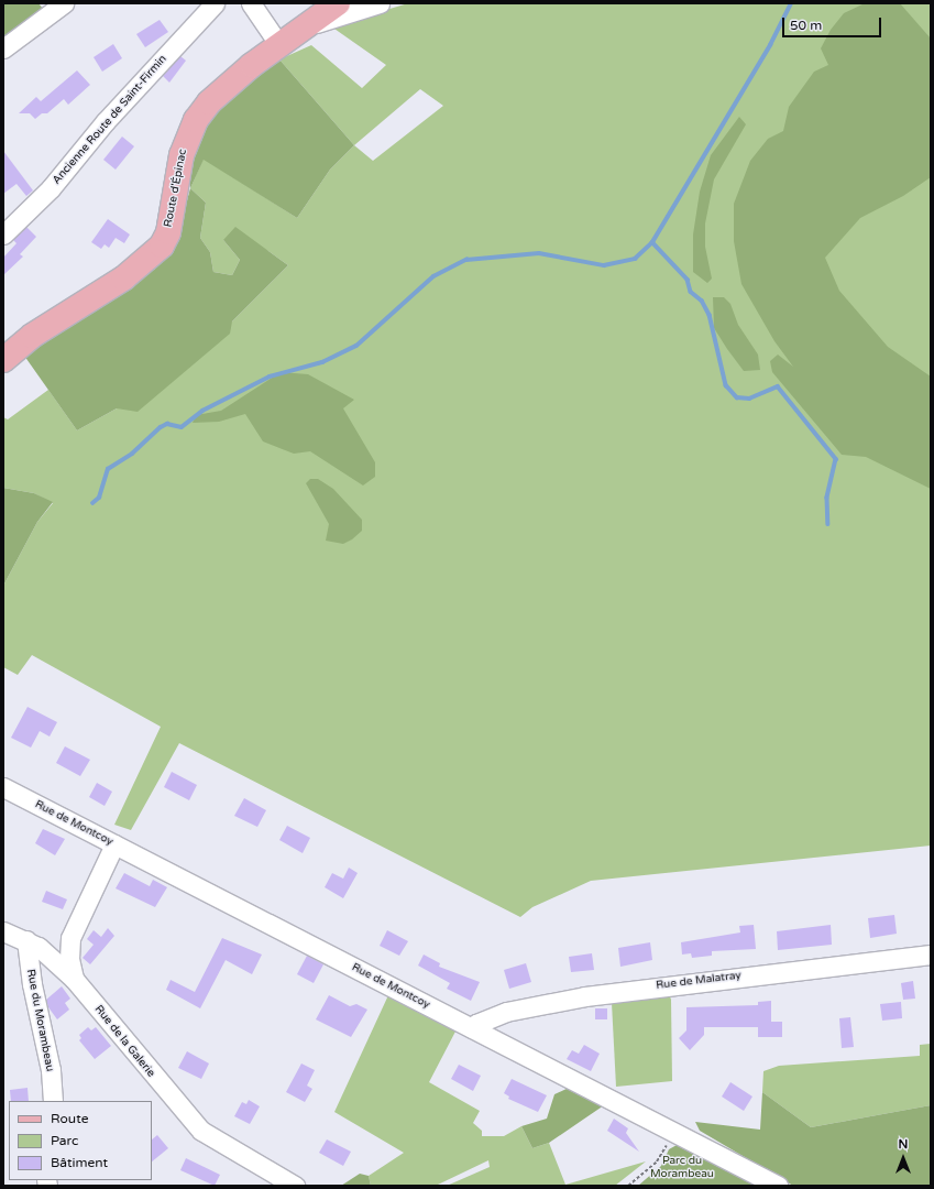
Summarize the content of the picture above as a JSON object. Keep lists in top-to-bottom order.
{
  "streets": {
    "main road": ["Route d'Épinac"],
    "street": [
      "Ancienne Route de Saint-Firmin",
      "Rue de Montcoy",
      "Rue de Malatray",
      "Rue du Morambeau",
      "Rue de la Galerie"
    ]
  },
  "crossings": [
    ["Rue de Montcoy", "Rue de Malatray"],
    ["Rue de Montcoy", "Rue de la Galerie"]
  ],
  "parks": ["Parc du Morambeau"],
  "legend": ["Route", "Parc", "Bâtiment"],
  "scale_bar": "50 m",
  "north": "top"
}
